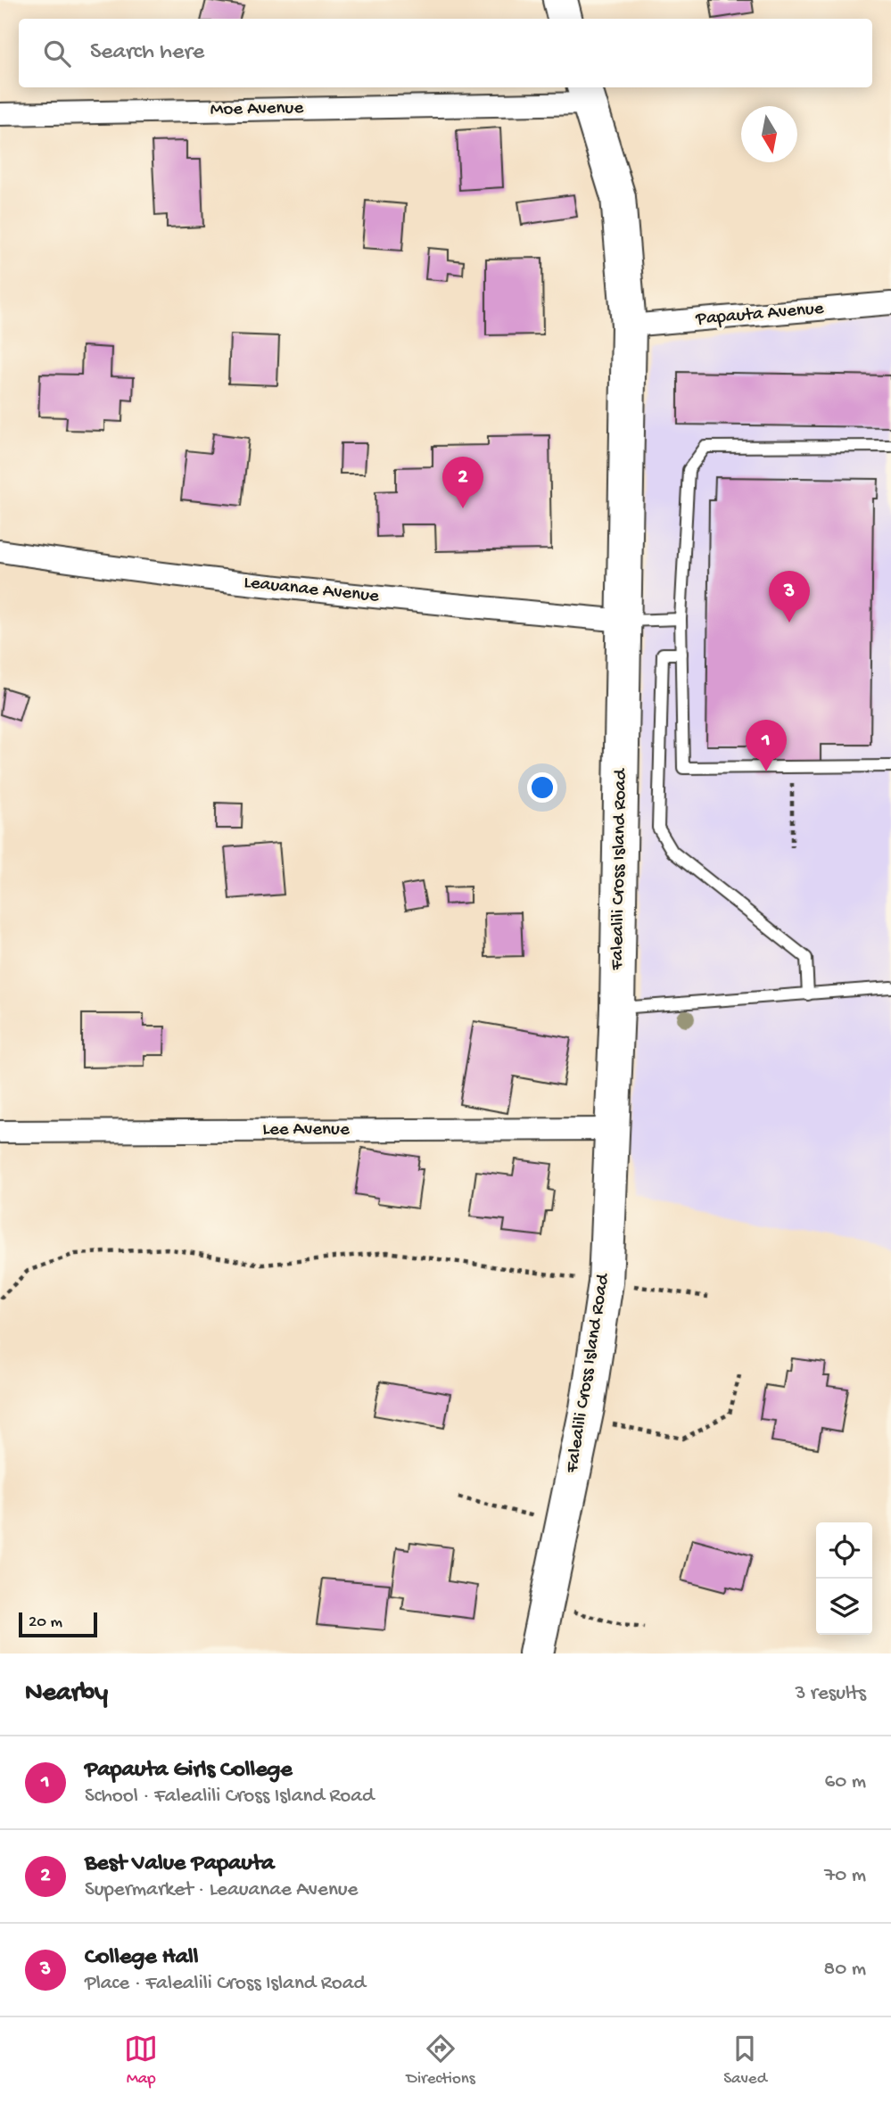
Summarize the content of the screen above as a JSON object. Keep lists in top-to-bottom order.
{
  "streets": {
    "main road": ["Falealili Cross Island Road"],
    "street": [
      "Moe Avenue",
      "Papauta Avenue",
      "Leauanae Avenue",
      "Lee Avenue"
    ]
  },
  "crossings": [
    ["Moe Avenue", "Falealili Cross Island Road"],
    ["Papauta Avenue", "Falealili Cross Island Road"],
    ["Leauanae Avenue", "Falealili Cross Island Road"],
    ["Falealili Cross Island Road", "Lee Avenue"]
  ],
  "scale_bar": "20 m",
  "north": "bottom",
  "page": {
    "search": "Search here",
    "pins": ["2", "3", "1"],
    "scale": "20 m",
    "heading": ["Nearby", "3 results"],
    "list": [
      {
        "mark": "1",
        "name": "Papauta Girls College",
        "note": "School · Falealili Cross Island Road",
        "value": "60 m"
      },
      {
        "mark": "2",
        "name": "Best Value Papauta",
        "note": "Supermarket · Leauanae Avenue",
        "value": "70 m"
      },
      {
        "mark": "3",
        "name": "College Hall",
        "note": "Place · Falealili Cross Island Road",
        "value": "80 m"
      }
    ],
    "nav": ["Map", "Directions", "Saved"]
  }
}
